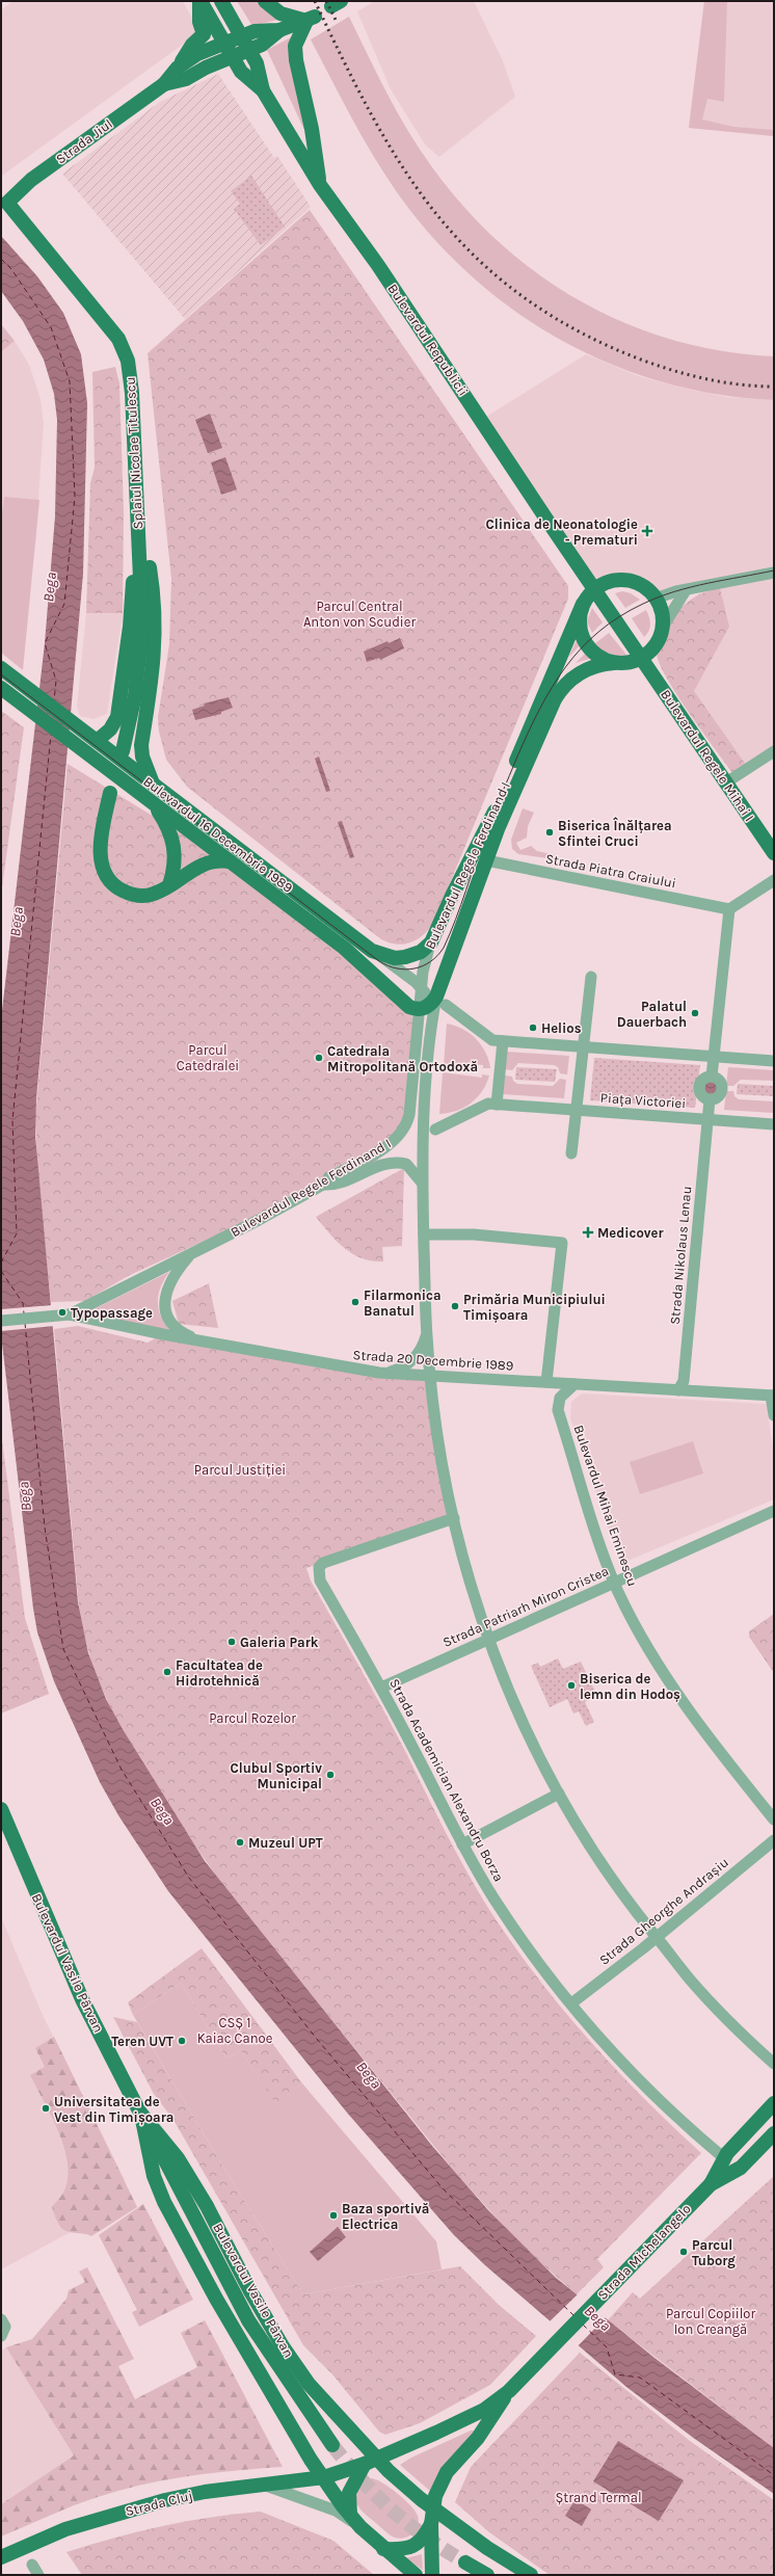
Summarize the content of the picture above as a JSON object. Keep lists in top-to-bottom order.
{
  "streets": {
    "main road": [
      "Strada Jiul",
      "Bulevardul Republicii",
      "Splaiul Nicolae Titulescu",
      "Bulevardul Regele Mihai I",
      "Bulevardul 16 Decembrie 1989",
      "Bulevardul Regele Ferdinand I",
      "Bulevardul Vasile Pârvan",
      "Strada Michelangelo",
      "Strada Cluj"
    ],
    "street": [
      "Strada Piatra Craiului",
      "Piața Victoriei",
      "Strada Nikolaus Lenau",
      "Strada 20 Decembrie 1989",
      "Bulevardul Mihai Eminescu",
      "Strada Patriarh Miron Cristea",
      "Strada Academician Alexandru Borza",
      "Strada Gheorghe Andrașiu"
    ]
  },
  "crossings": [
    ["Strada Jiul", "Bulevardul Republicii"],
    ["Strada Jiul", "Splaiul Nicolae Titulescu"],
    ["Bulevardul Republicii", "Bulevardul Regele Mihai I"],
    ["Bulevardul Republicii", "Bulevardul Regele Ferdinand I"],
    ["Bulevardul Regele Mihai I", "Bulevardul Regele Ferdinand I"],
    ["Bulevardul 16 Decembrie 1989", "Bulevardul Regele Ferdinand I"],
    ["Bulevardul Regele Ferdinand I", "Strada Piatra Craiului"],
    ["Bulevardul Regele Ferdinand I", "Strada 20 Decembrie 1989"],
    ["Piața Victoriei", "Strada Nikolaus Lenau"],
    ["Strada Nikolaus Lenau", "Strada 20 Decembrie 1989"],
    ["Strada 20 Decembrie 1989", "Bulevardul Mihai Eminescu"],
    ["Bulevardul Mihai Eminescu", "Strada Patriarh Miron Cristea"],
    ["Strada Patriarh Miron Cristea", "Strada Academician Alexandru Borza"],
    ["Strada Academician Alexandru Borza", "Strada Gheorghe Andrașiu"],
    ["Strada Academician Alexandru Borza", "Strada Michelangelo"],
    ["Bulevardul Vasile Pârvan", "Strada Michelangelo"],
    ["Bulevardul Vasile Pârvan", "Strada Cluj"],
    ["Strada Michelangelo", "Strada Cluj"]
  ],
  "water": ["Bega"],
  "parks": [
    "Parcul Central Anton von Scudier",
    "Parcul Catedralei",
    "Parcul Justiției",
    "Parcul Rozelor",
    "CSȘ 1 Kaiac Canoe",
    "Parcul Copiilor Ion Creangă",
    "Ștrand Termal"
  ],
  "places": {
    "health": ["Clinica de Neonatologie - Prematuri", "Medicover"],
    "other": [
      "Biserica Înălțarea Sfintei Cruci",
      "Palatul Dauerbach",
      "Helios",
      "Catedrala Mitropolitană Ortodoxă",
      "Filarmonica Banatul",
      "Primăria Municipiului Timișoara",
      "Typopassage",
      "Galeria Park",
      "Facultatea de Hidrotehnică",
      "Biserica de lemn din Hodoș",
      "Clubul Sportiv Municipal",
      "Muzeul UPT",
      "Teren UVT",
      "Universitatea de Vest din Timișoara",
      "Baza sportivă Electrica",
      "Parcul Tuborg"
    ]
  }
}
